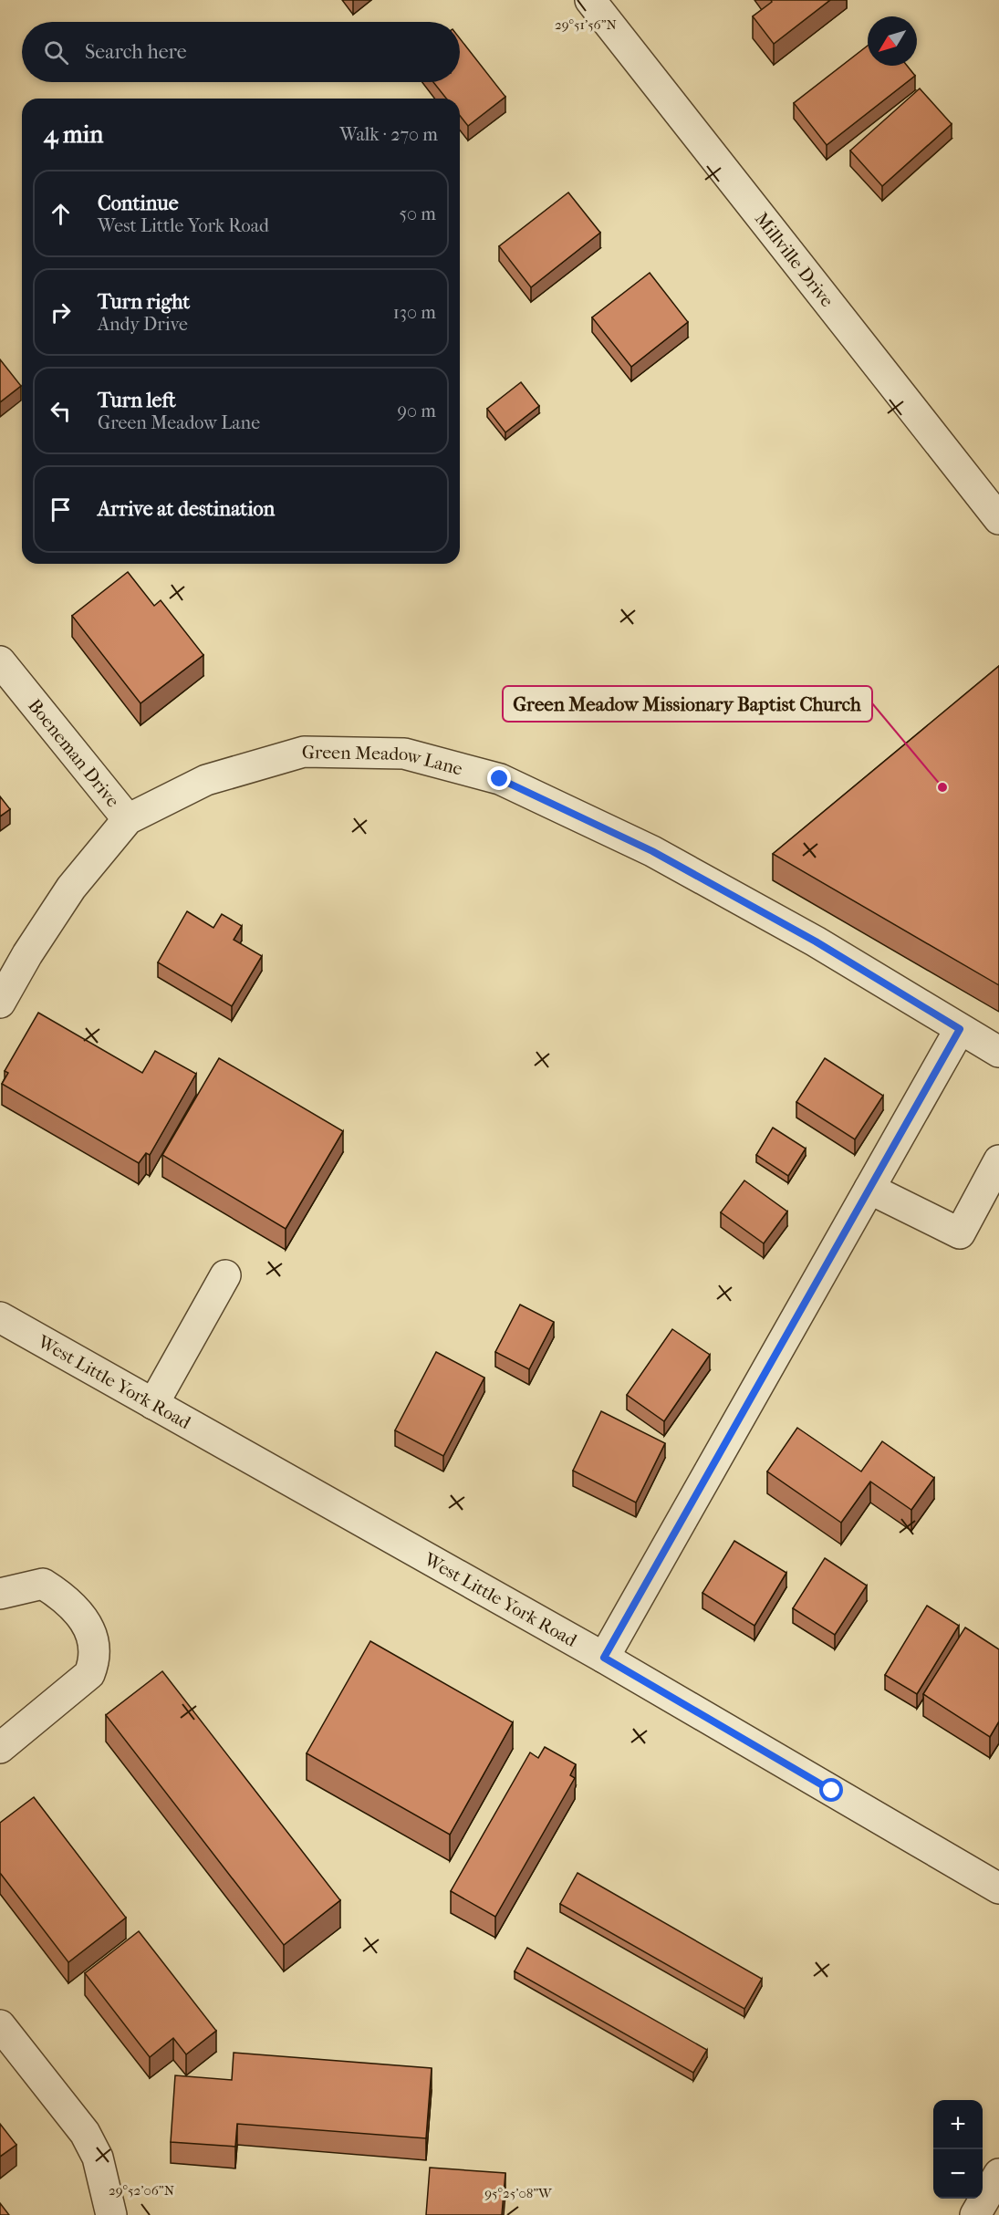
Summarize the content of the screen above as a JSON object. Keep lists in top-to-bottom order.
{
  "streets": {
    "street": [
      "Millville Drive",
      "Boeneman Drive",
      "Green Meadow Lane",
      "West Little York Road"
    ]
  },
  "crossings": [
    ["Boeneman Drive", "Green Meadow Lane"]
  ],
  "places": ["Green Meadow Missionary Baptist Church"],
  "north": "bottom left",
  "page": {
    "search": "Search here",
    "heading": ["4 min", "Walk · 270 m"],
    "list": [
      ["Continue", "West Little York Road", "50 m"],
      ["Turn right", "Andy Drive", "130 m"],
      ["Turn left", "Green Meadow Lane", "90 m"],
      "Arrive at destination"
    ],
    "map_buttons": ["+", "−"]
  },
  "coordinates": ["29°51'56\"N", "29°52'06\"N", "95°25'08\"W"]
}
